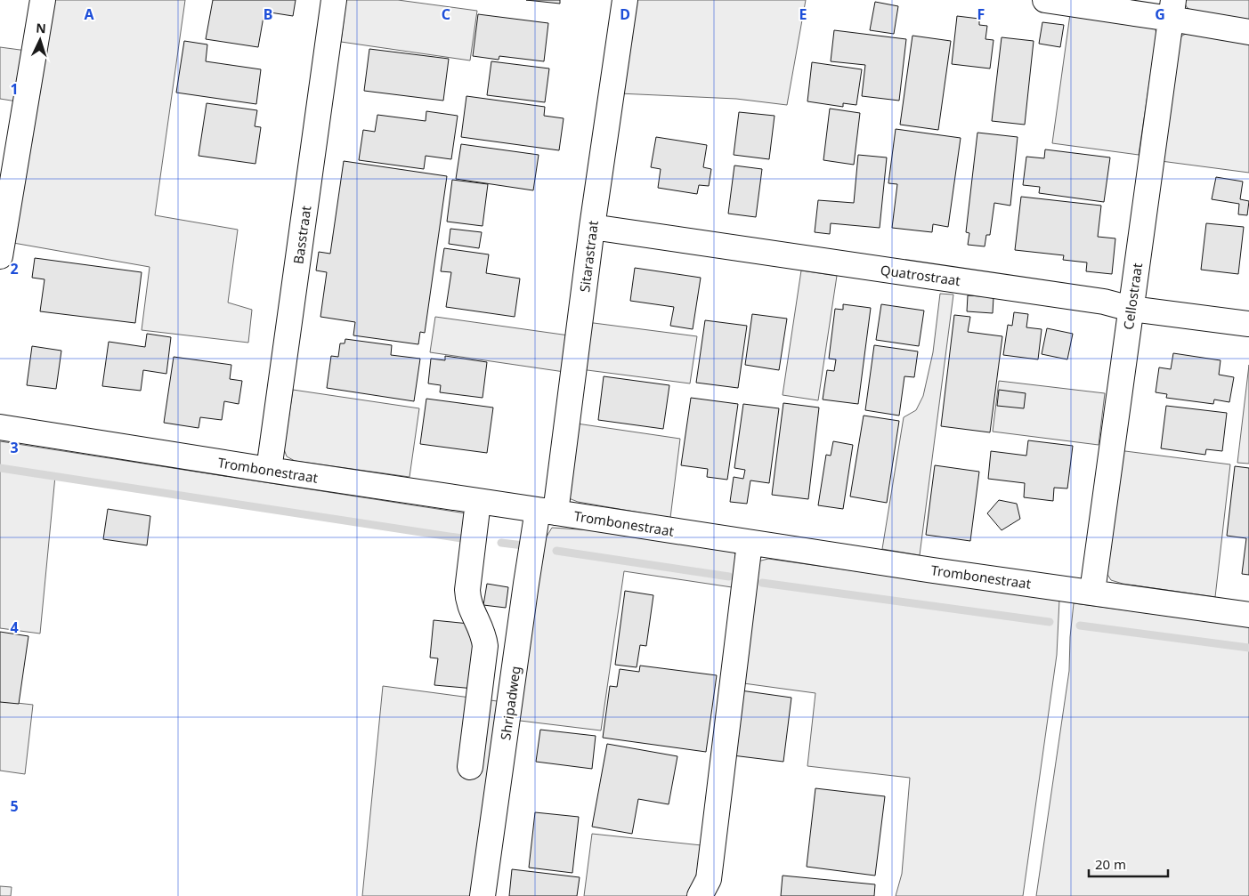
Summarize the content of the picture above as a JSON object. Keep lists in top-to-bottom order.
{
  "streets": {
    "street": [
      "Basstraat",
      "Sitarastraat",
      "Quatrostraat",
      "Cellostraat",
      "Trombonestraat",
      "Shripadweg"
    ]
  },
  "crossings": [
    ["Basstraat", "Trombonestraat"],
    ["Sitarastraat", "Quatrostraat"],
    ["Sitarastraat", "Trombonestraat"],
    ["Sitarastraat", "Shripadweg"],
    ["Quatrostraat", "Cellostraat"],
    ["Cellostraat", "Trombonestraat"],
    ["Trombonestraat", "Shripadweg"]
  ],
  "scale_bar": "20 m",
  "north": "top",
  "grid": {
    "columns": [
      "A",
      "B",
      "C",
      "D",
      "E",
      "F",
      "G"
    ],
    "rows": [
      "1",
      "2",
      "3",
      "4",
      "5"
    ]
  }
}
